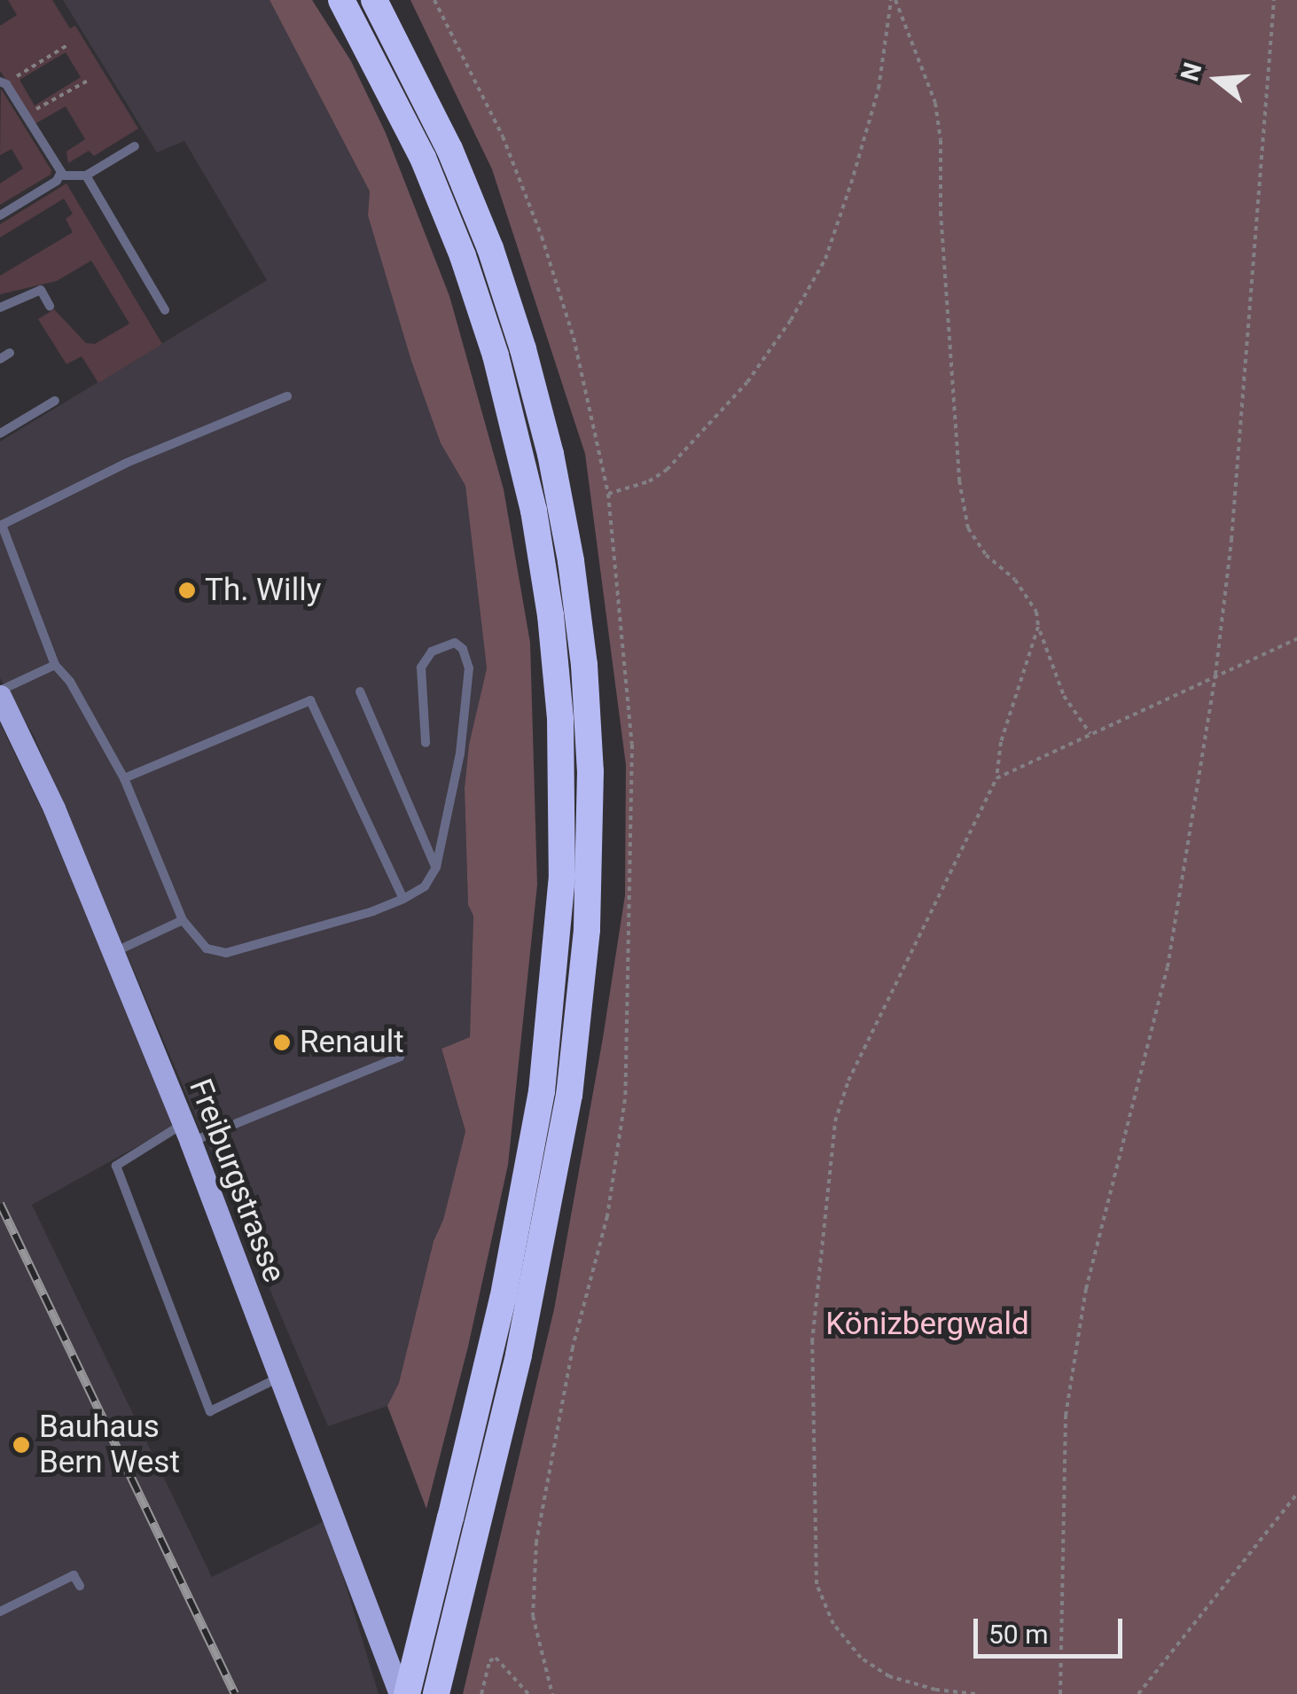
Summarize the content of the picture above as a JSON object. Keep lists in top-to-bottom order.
{
  "streets": {
    "main road": ["Freiburgstrasse"]
  },
  "parks": ["Könizbergwald"],
  "places": ["Th. Willy", "Renault", "Bauhaus Bern West"],
  "scale_bar": "50 m",
  "north": "left"
}
